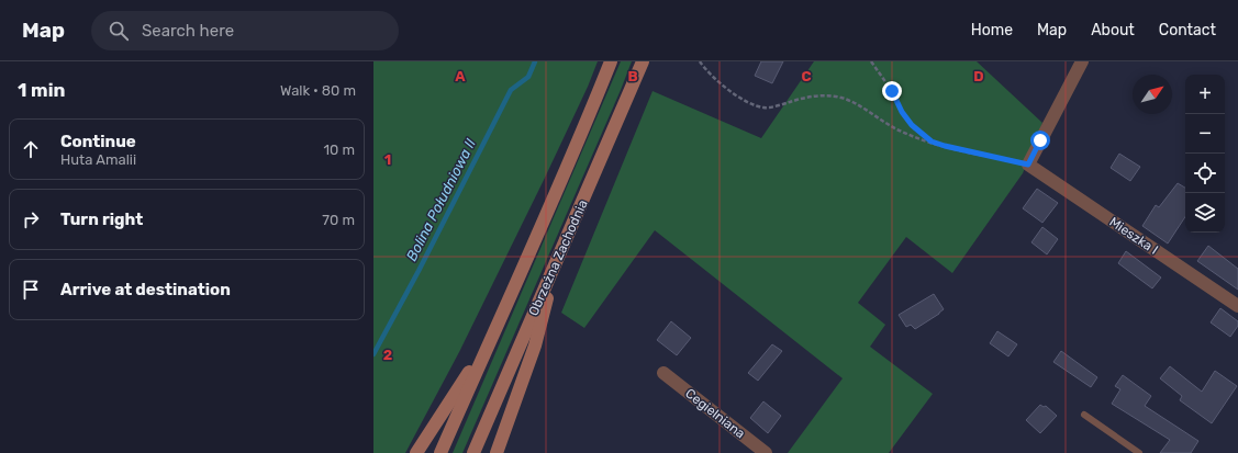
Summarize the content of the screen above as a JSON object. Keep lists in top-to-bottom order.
{
  "streets": {
    "street": ["Mieszka I", "Obrzeżna Zachodnia", "Cegielniana"]
  },
  "water": ["Bolina Południowa II"],
  "north": "top right",
  "page": {
    "header": "Map",
    "search": "Search here",
    "nav": [
      "Home",
      "Map",
      "About",
      "Contact"
    ],
    "heading": ["1 min", "Walk · 80 m"],
    "map_buttons": ["+", "−"],
    "list": [
      ["Continue", "Huta Amalii", "10 m"],
      ["Turn right", "70 m"],
      "Arrive at destination"
    ]
  },
  "grid": {
    "columns": [
      "A",
      "B",
      "C",
      "D"
    ],
    "rows": ["1", "2"]
  }
}
